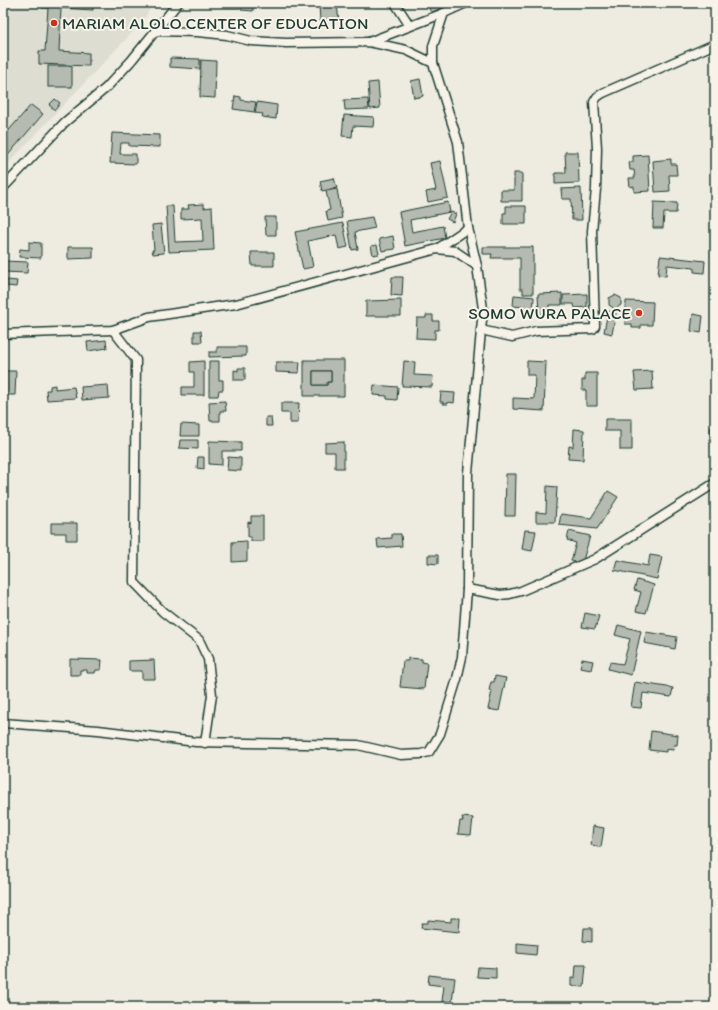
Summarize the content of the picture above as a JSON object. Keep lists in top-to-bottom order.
{
  "places": ["MARIAM ALOLO CENTER OF EDUCATION", "SOMO WURA PALACE"]
}
